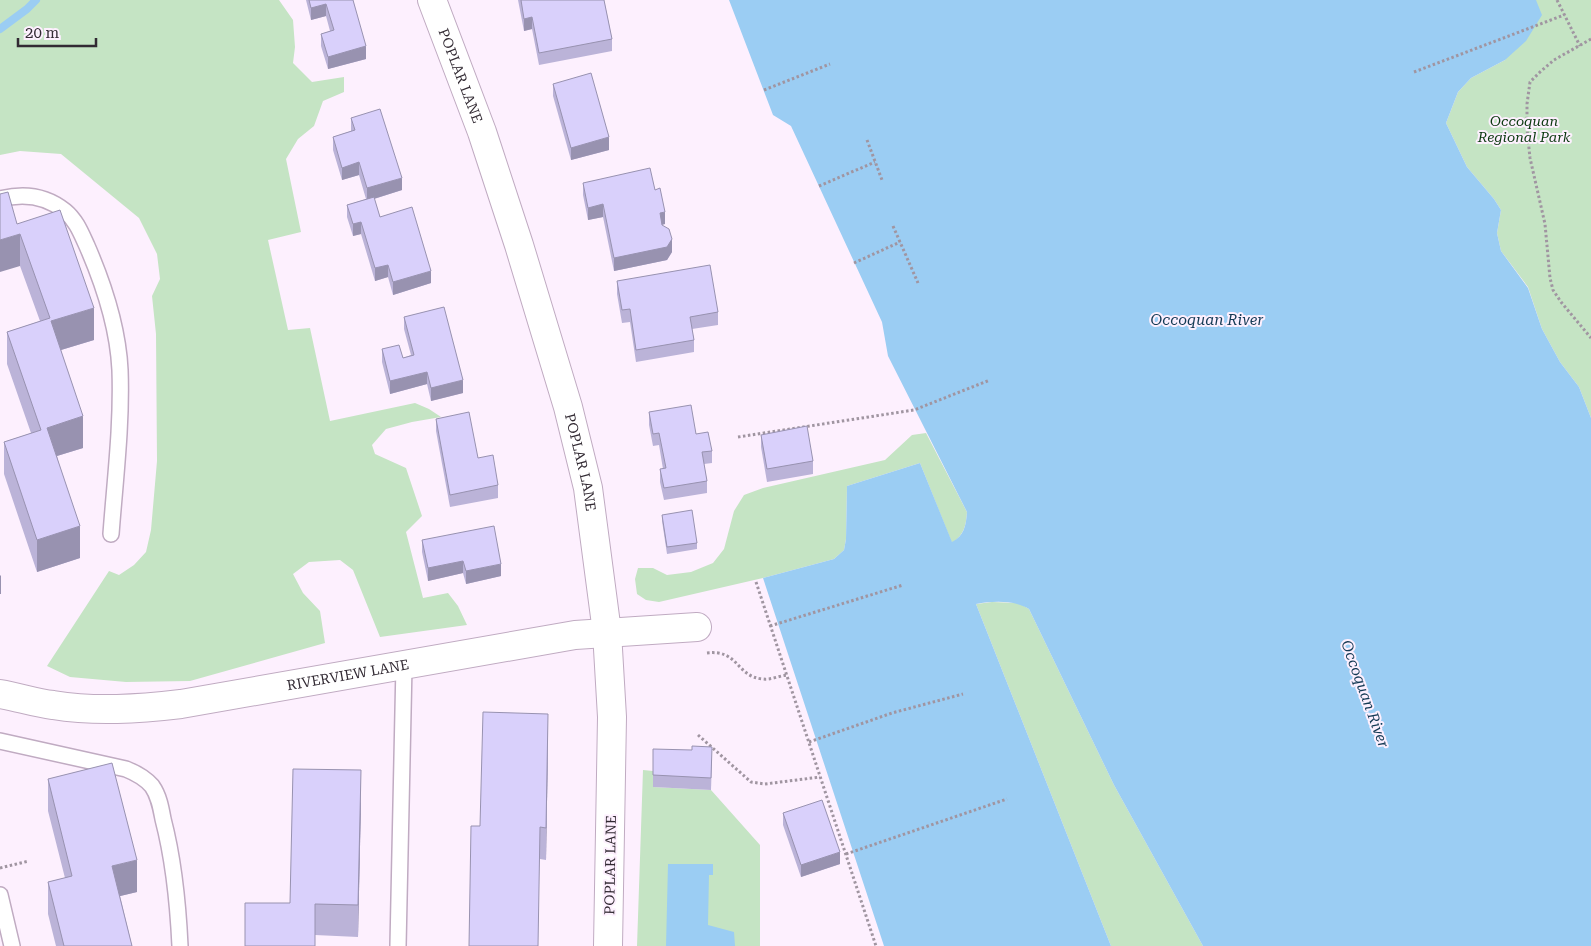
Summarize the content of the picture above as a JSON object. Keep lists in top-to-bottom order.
{
  "streets": {
    "street": ["POPLAR LANE", "RIVERVIEW LANE"]
  },
  "crossings": [
    ["POPLAR LANE", "RIVERVIEW LANE"]
  ],
  "water": ["Occoquan River"],
  "parks": ["Occoquan Regional Park"],
  "scale_bar": "20 m"
}
